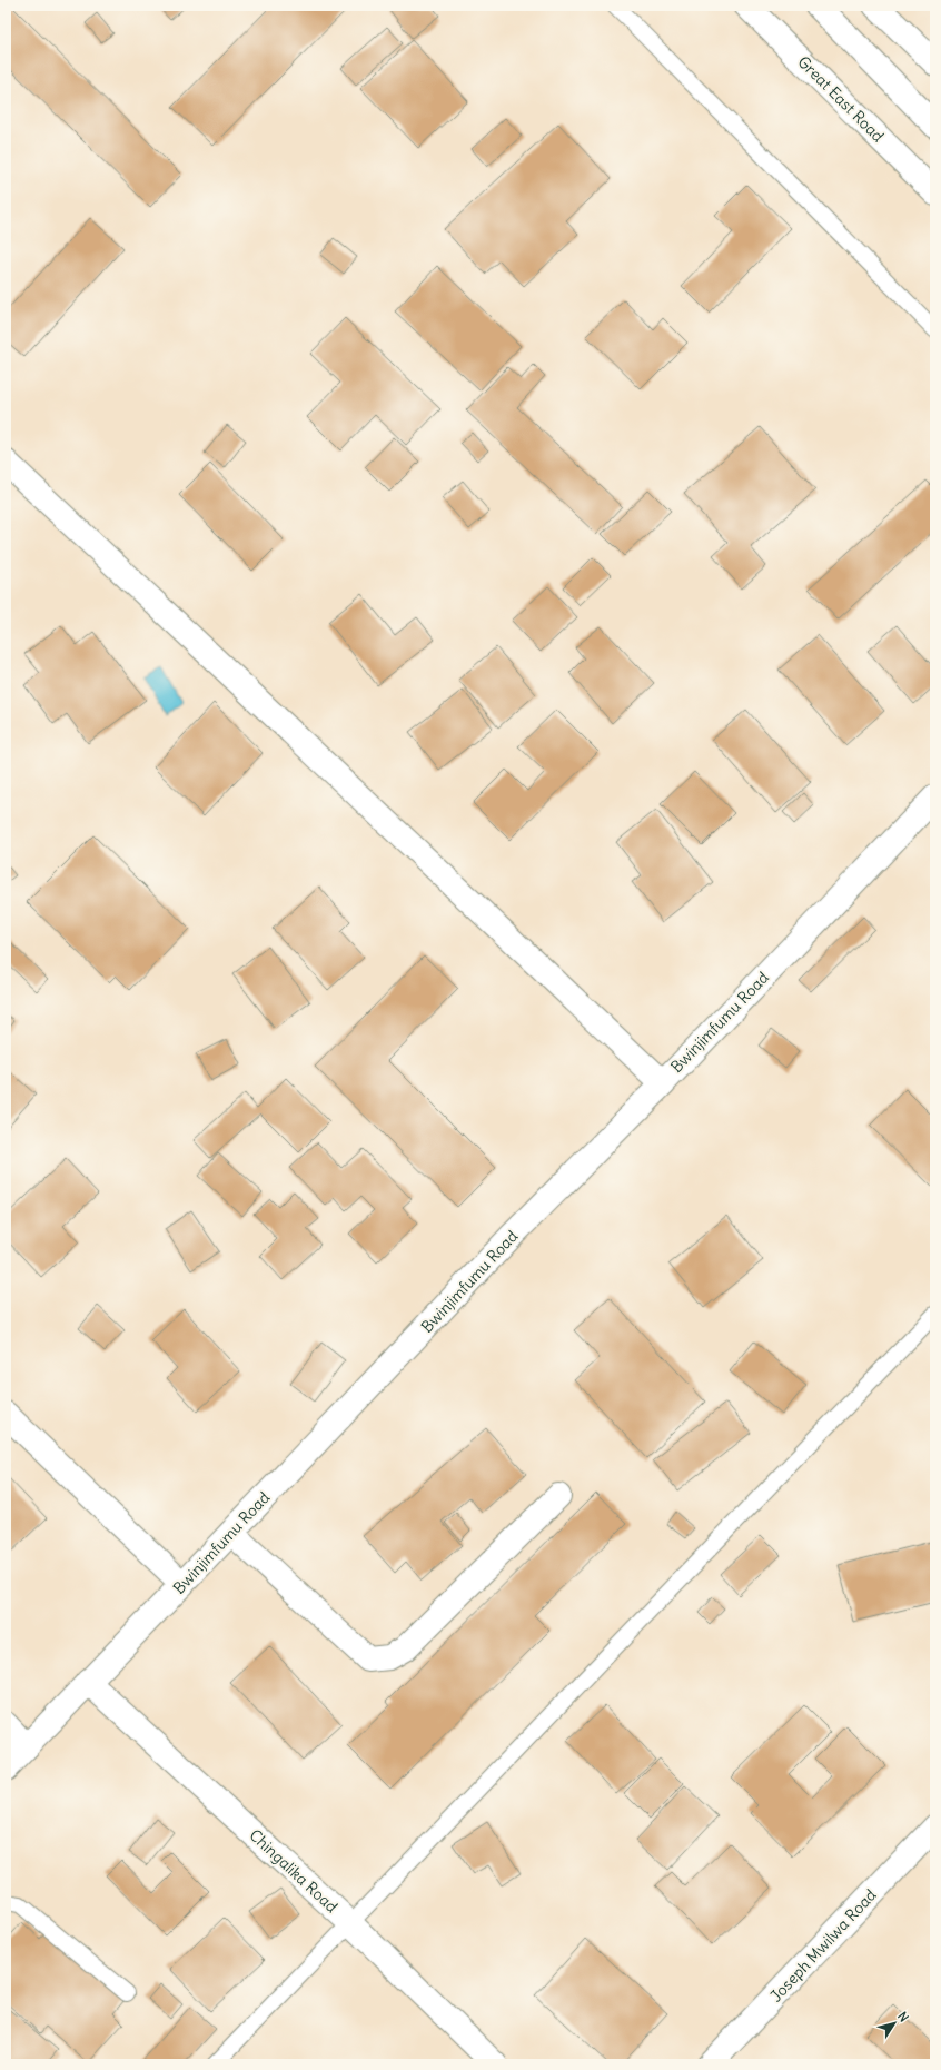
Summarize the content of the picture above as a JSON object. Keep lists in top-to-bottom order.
{
  "streets": {
    "street": [
      "Great East Road",
      "Bwinjimfumu Road",
      "Chingalika Road",
      "Joseph Mwilwa Road"
    ]
  },
  "crossings": [
    ["Bwinjimfumu Road", "Chingalika Road"]
  ],
  "north": "top right"
}
